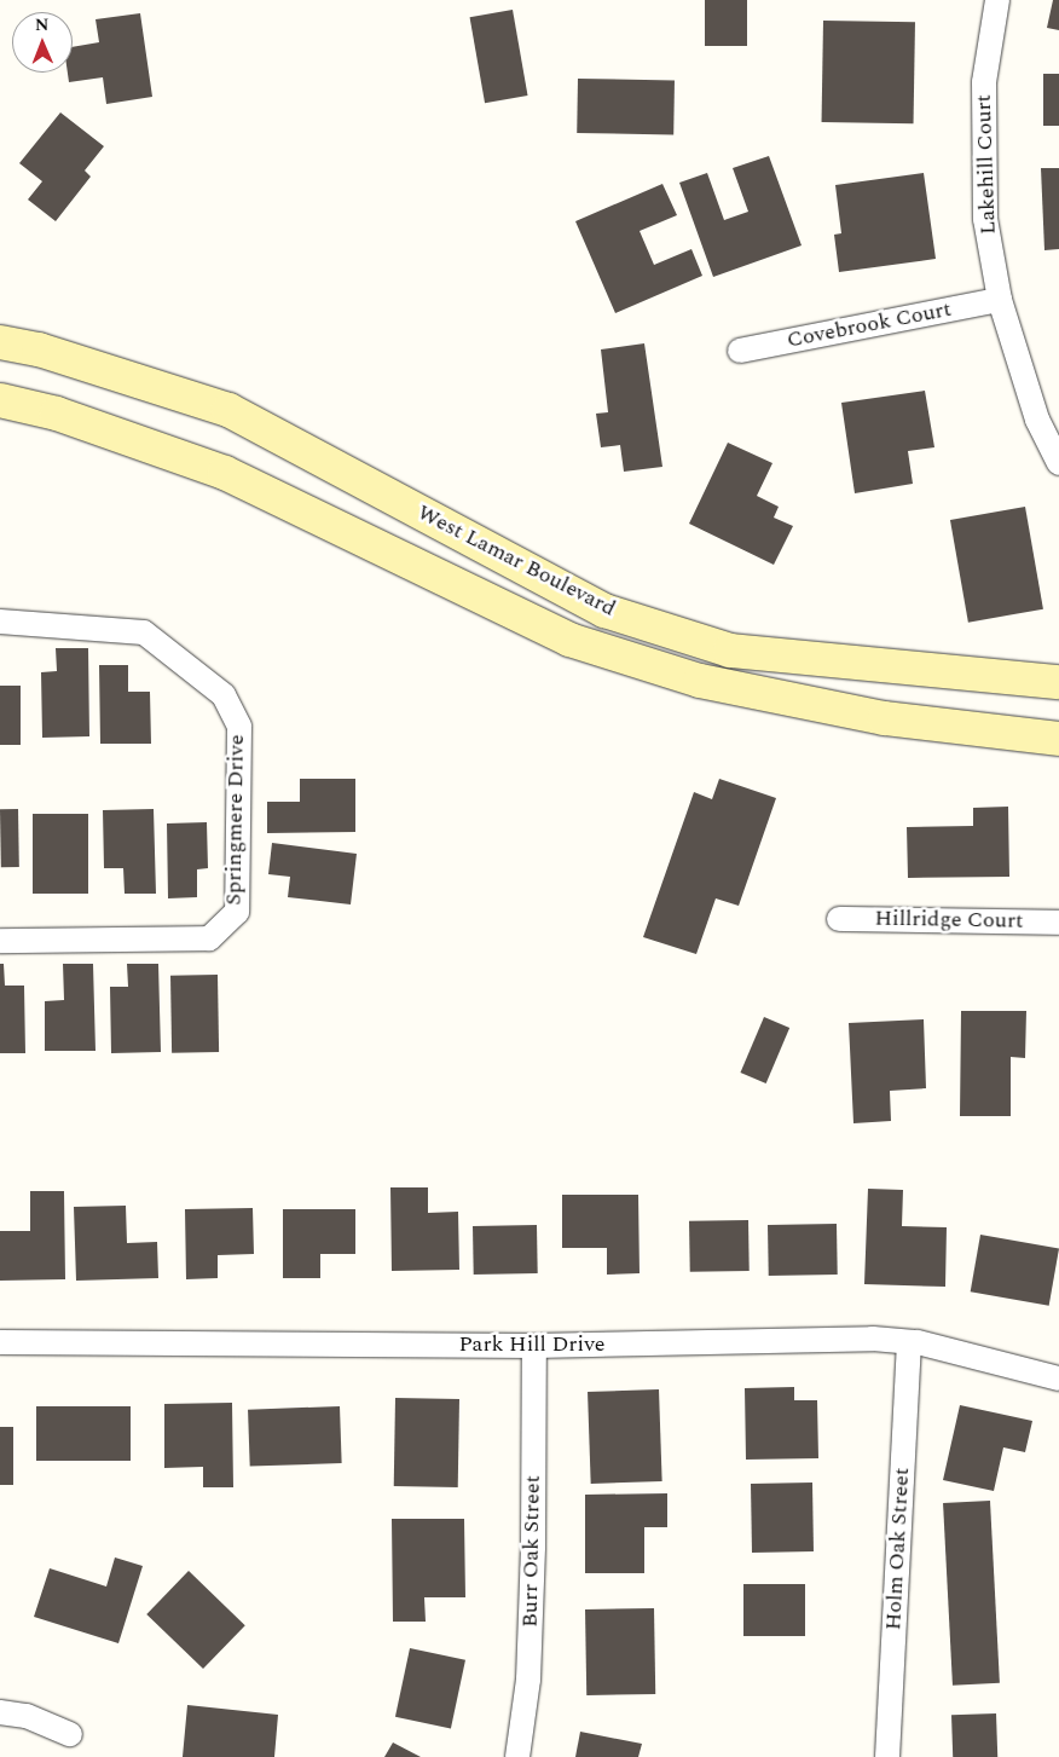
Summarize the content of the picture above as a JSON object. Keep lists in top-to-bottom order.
{
  "streets": {
    "main road": ["West Lamar Boulevard"],
    "street": [
      "Lakehill Court",
      "Covebrook Court",
      "Springmere Drive",
      "Hillridge Court",
      "Park Hill Drive",
      "Holm Oak Street",
      "Burr Oak Street"
    ]
  },
  "crossings": [
    ["Lakehill Court", "Covebrook Court"],
    ["Park Hill Drive", "Holm Oak Street"],
    ["Park Hill Drive", "Burr Oak Street"]
  ],
  "north": "top"
}
